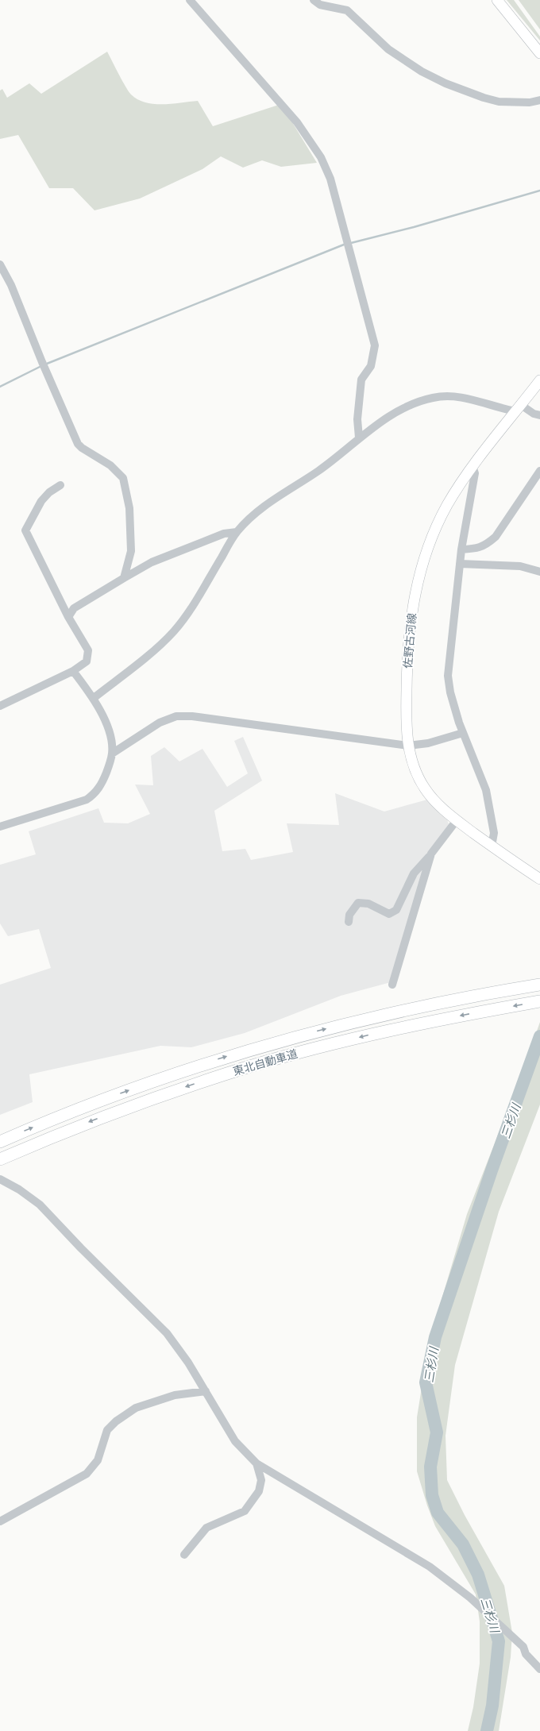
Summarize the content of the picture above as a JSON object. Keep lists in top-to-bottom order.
{
  "streets": {
    "highway": ["東北自動車道"],
    "main road": ["佐野古河線"]
  },
  "water": ["三杉川"]
}
